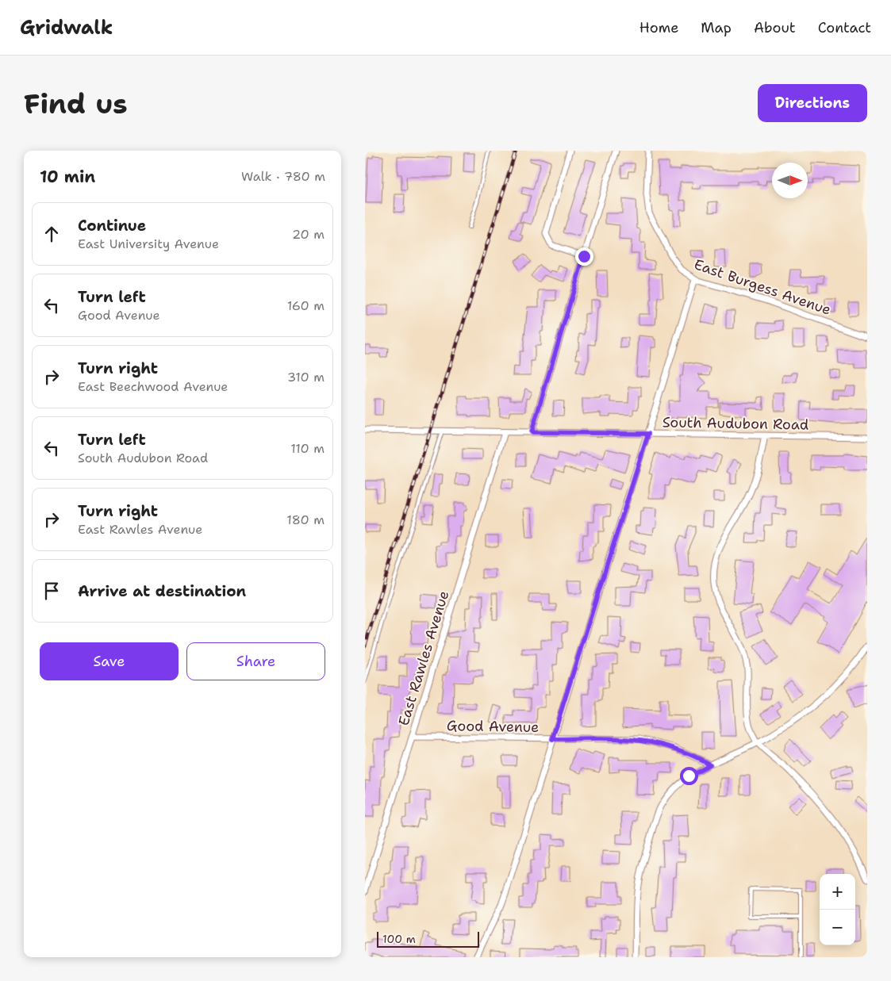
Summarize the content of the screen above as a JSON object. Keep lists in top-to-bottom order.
{
  "streets": {
    "street": [
      "East Burgess Avenue",
      "South Audubon Road",
      "East Rawles Avenue",
      "Good Avenue"
    ]
  },
  "crossings": [
    ["South Audubon Road", "East Rawles Avenue"],
    ["East Rawles Avenue", "Good Avenue"]
  ],
  "scale_bar": "100 m",
  "north": "right",
  "page": {
    "header": "Gridwalk",
    "nav": [
      "Home",
      "Map",
      "About",
      "Contact"
    ],
    "buttons": [
      "Directions",
      ["Save", "Share"]
    ],
    "title": "Find us",
    "heading": ["10 min", "Walk · 780 m"],
    "list": [
      ["Continue", "East University Avenue", "20 m"],
      ["Turn left", "Good Avenue", "160 m"],
      ["Turn right", "East Beechwood Avenue", "310 m"],
      ["Turn left", "South Audubon Road", "110 m"],
      ["Turn right", "East Rawles Avenue", "180 m"],
      "Arrive at destination"
    ],
    "map_buttons": ["+", "−"],
    "scale": "100 m"
  }
}
